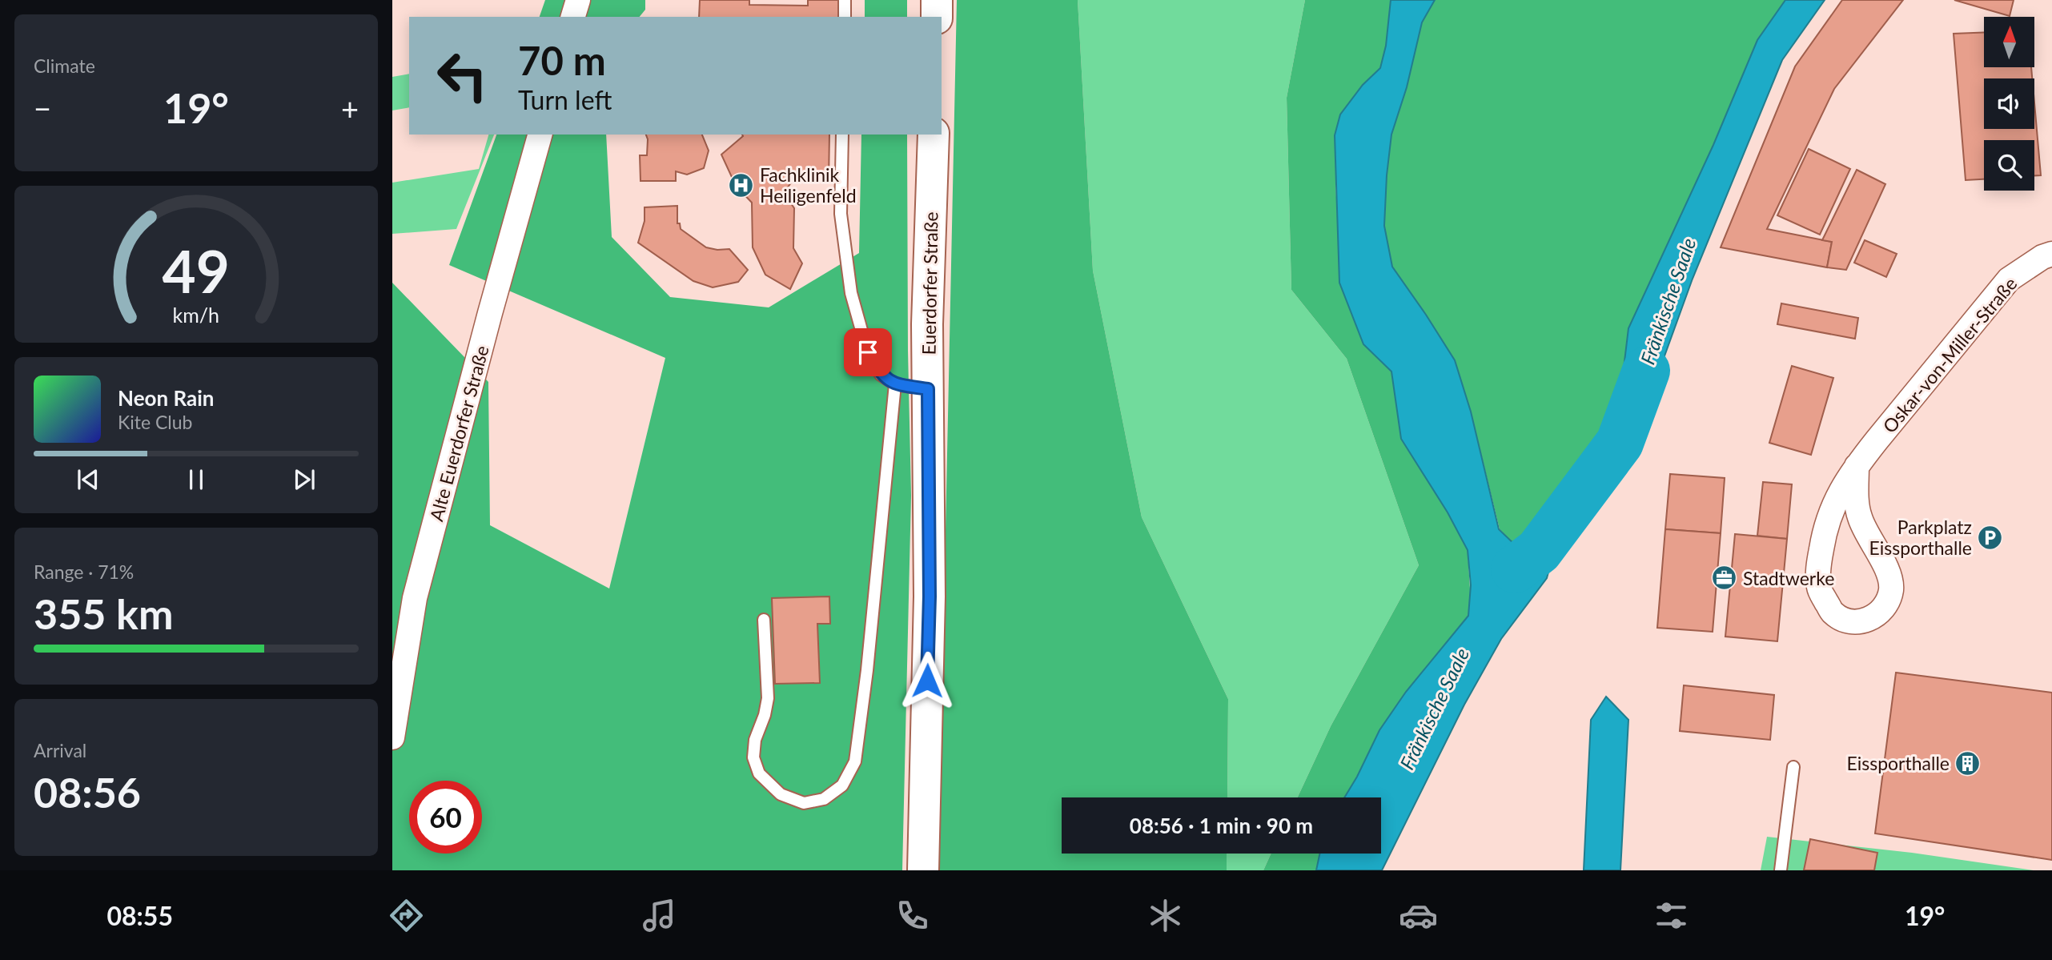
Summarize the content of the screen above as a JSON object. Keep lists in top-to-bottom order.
{
  "streets": {
    "main road": ["Euerdorfer Straße"],
    "street": ["Oskar-von-Miller-Straße", "Alte Euerdorfer Straße"]
  },
  "water": ["Fränkische Saale"],
  "places": {
    "hospital": ["Fachklinik Heiligenfeld"],
    "parking": ["Parkplatz Eissporthalle"],
    "office": ["Stadtwerke"],
    "building": ["Eissporthalle"]
  },
  "north": "top",
  "page": {
    "tile": [
      "Climate",
      ["Range · 71%", "355 km"],
      ["Arrival", "08:56"]
    ],
    "turn": ["70 m", "Turn left"],
    "heat": ["−", "19°", "+"],
    "song": ["Neon Rain", "Kite Club"],
    "limit": "60",
    "trip": "08:56 · 1 min · 90 m",
    "tabs": ["08:55", "19°"],
    "gauge": ["49", "km/h"]
  }
}
